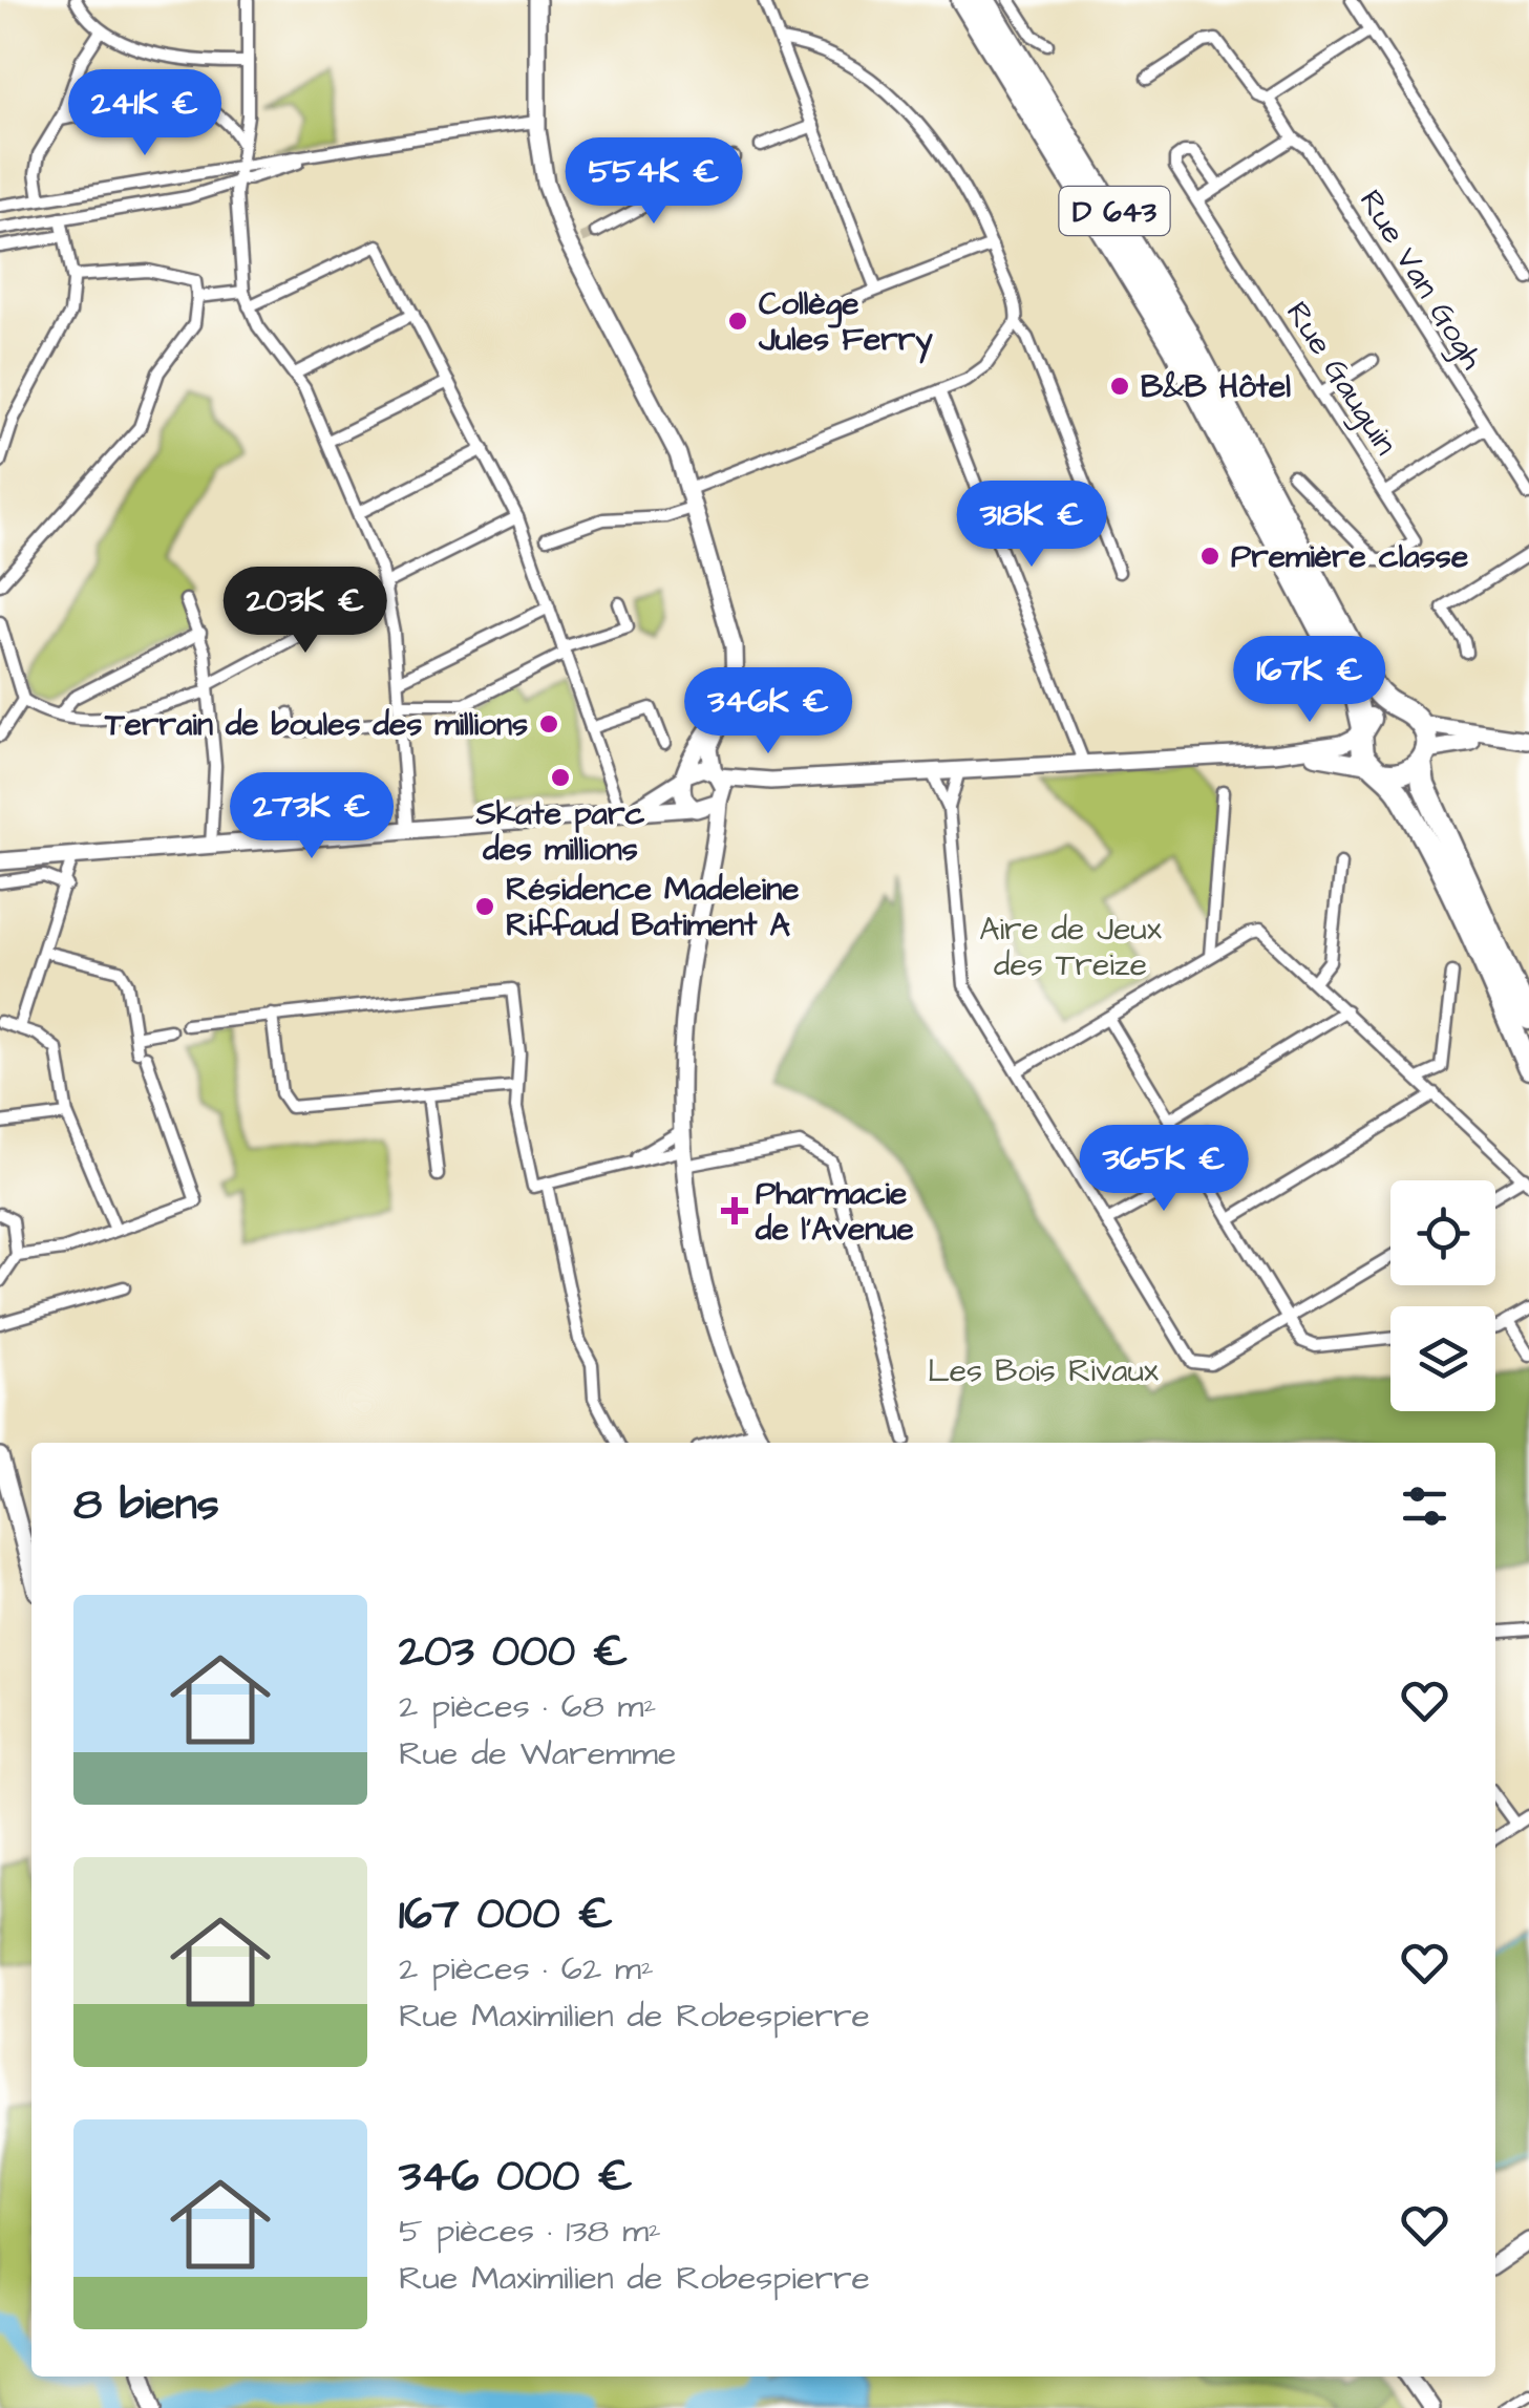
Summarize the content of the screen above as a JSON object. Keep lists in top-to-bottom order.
{
  "streets": {
    "highway": ["D 643"],
    "street": ["Rue Van Gogh", "Rue Gauguin"]
  },
  "parks": ["Aire de Jeux des Treize", "Les Bois Rivaux"],
  "places": {
    "other": [
      "Collège Jules Ferry",
      "B&B Hôtel",
      "Première classe",
      "Terrain de boules des millions",
      "Skate parc des millions",
      "Résidence Madeleine Riffaud Batiment A"
    ],
    "health": ["Pharmacie de l'Avenue"]
  },
  "page": {
    "price": [
      "241K €",
      "554K €",
      "318K €",
      "203K €",
      "167K €",
      "346K €",
      "273K €",
      "365K €"
    ],
    "heading": "8 biens",
    "list": [
      {
        "name": "203 000 €",
        "note": "2 pièces · 68 m² · Rue de Waremme"
      },
      {
        "name": "167 000 €",
        "note": "2 pièces · 62 m² · Rue Maximilien de Robespierre"
      },
      {
        "name": "346 000 €",
        "note": "5 pièces · 138 m² · Rue Maximilien de Robespierre"
      }
    ]
  }
}
